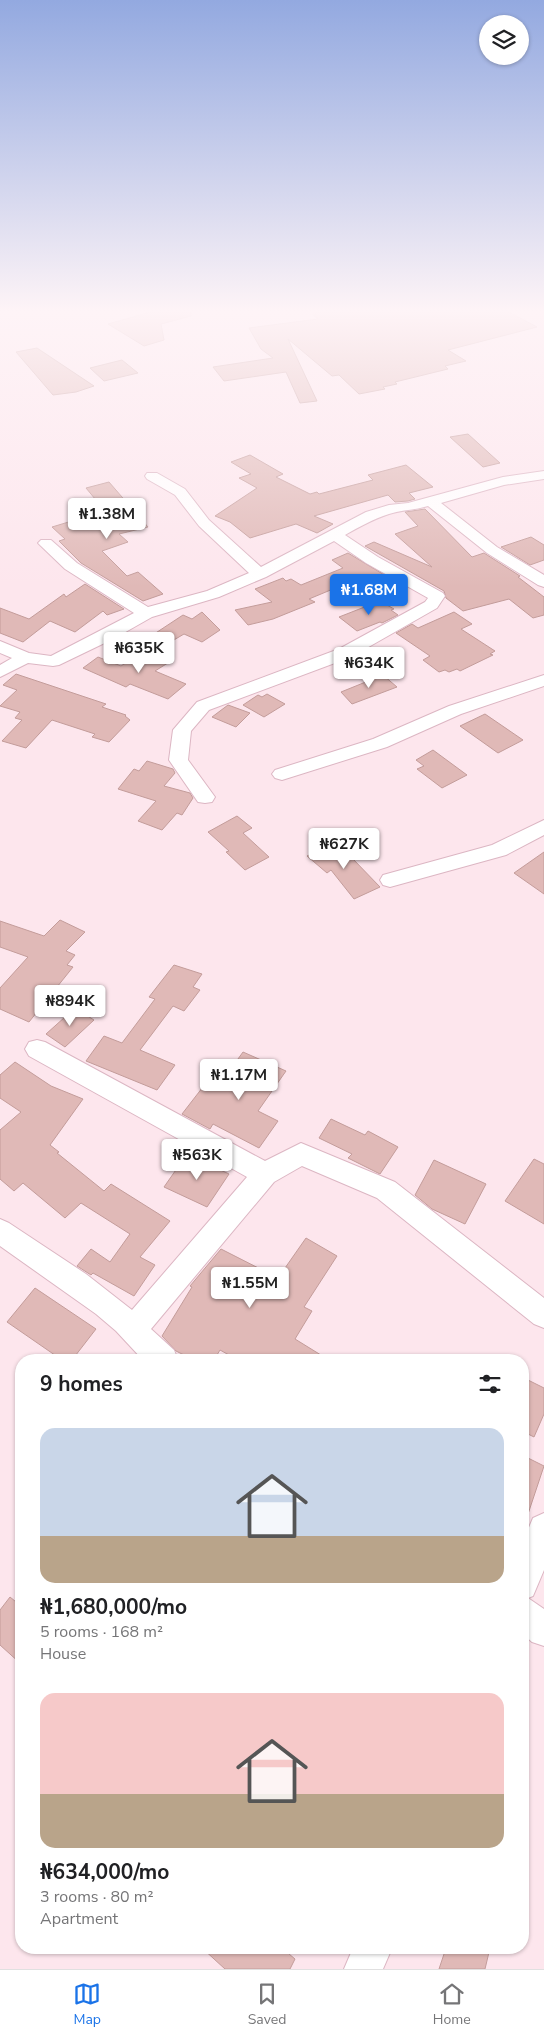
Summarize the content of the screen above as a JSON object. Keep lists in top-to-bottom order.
{
  "page": {
    "price": [
      "₦1.38M",
      "₦1.68M",
      "₦635K",
      "₦634K",
      "₦627K",
      "₦894K",
      "₦1.17M",
      "₦563K",
      "₦1.55M"
    ],
    "heading": "9 homes",
    "list": [
      {
        "name": "₦1,680,000/mo",
        "note": "5 rooms · 168 m² · House"
      },
      {
        "name": "₦634,000/mo",
        "note": "3 rooms · 80 m² · Apartment"
      }
    ],
    "tabs": ["Map", "Saved", "Home"]
  }
}
